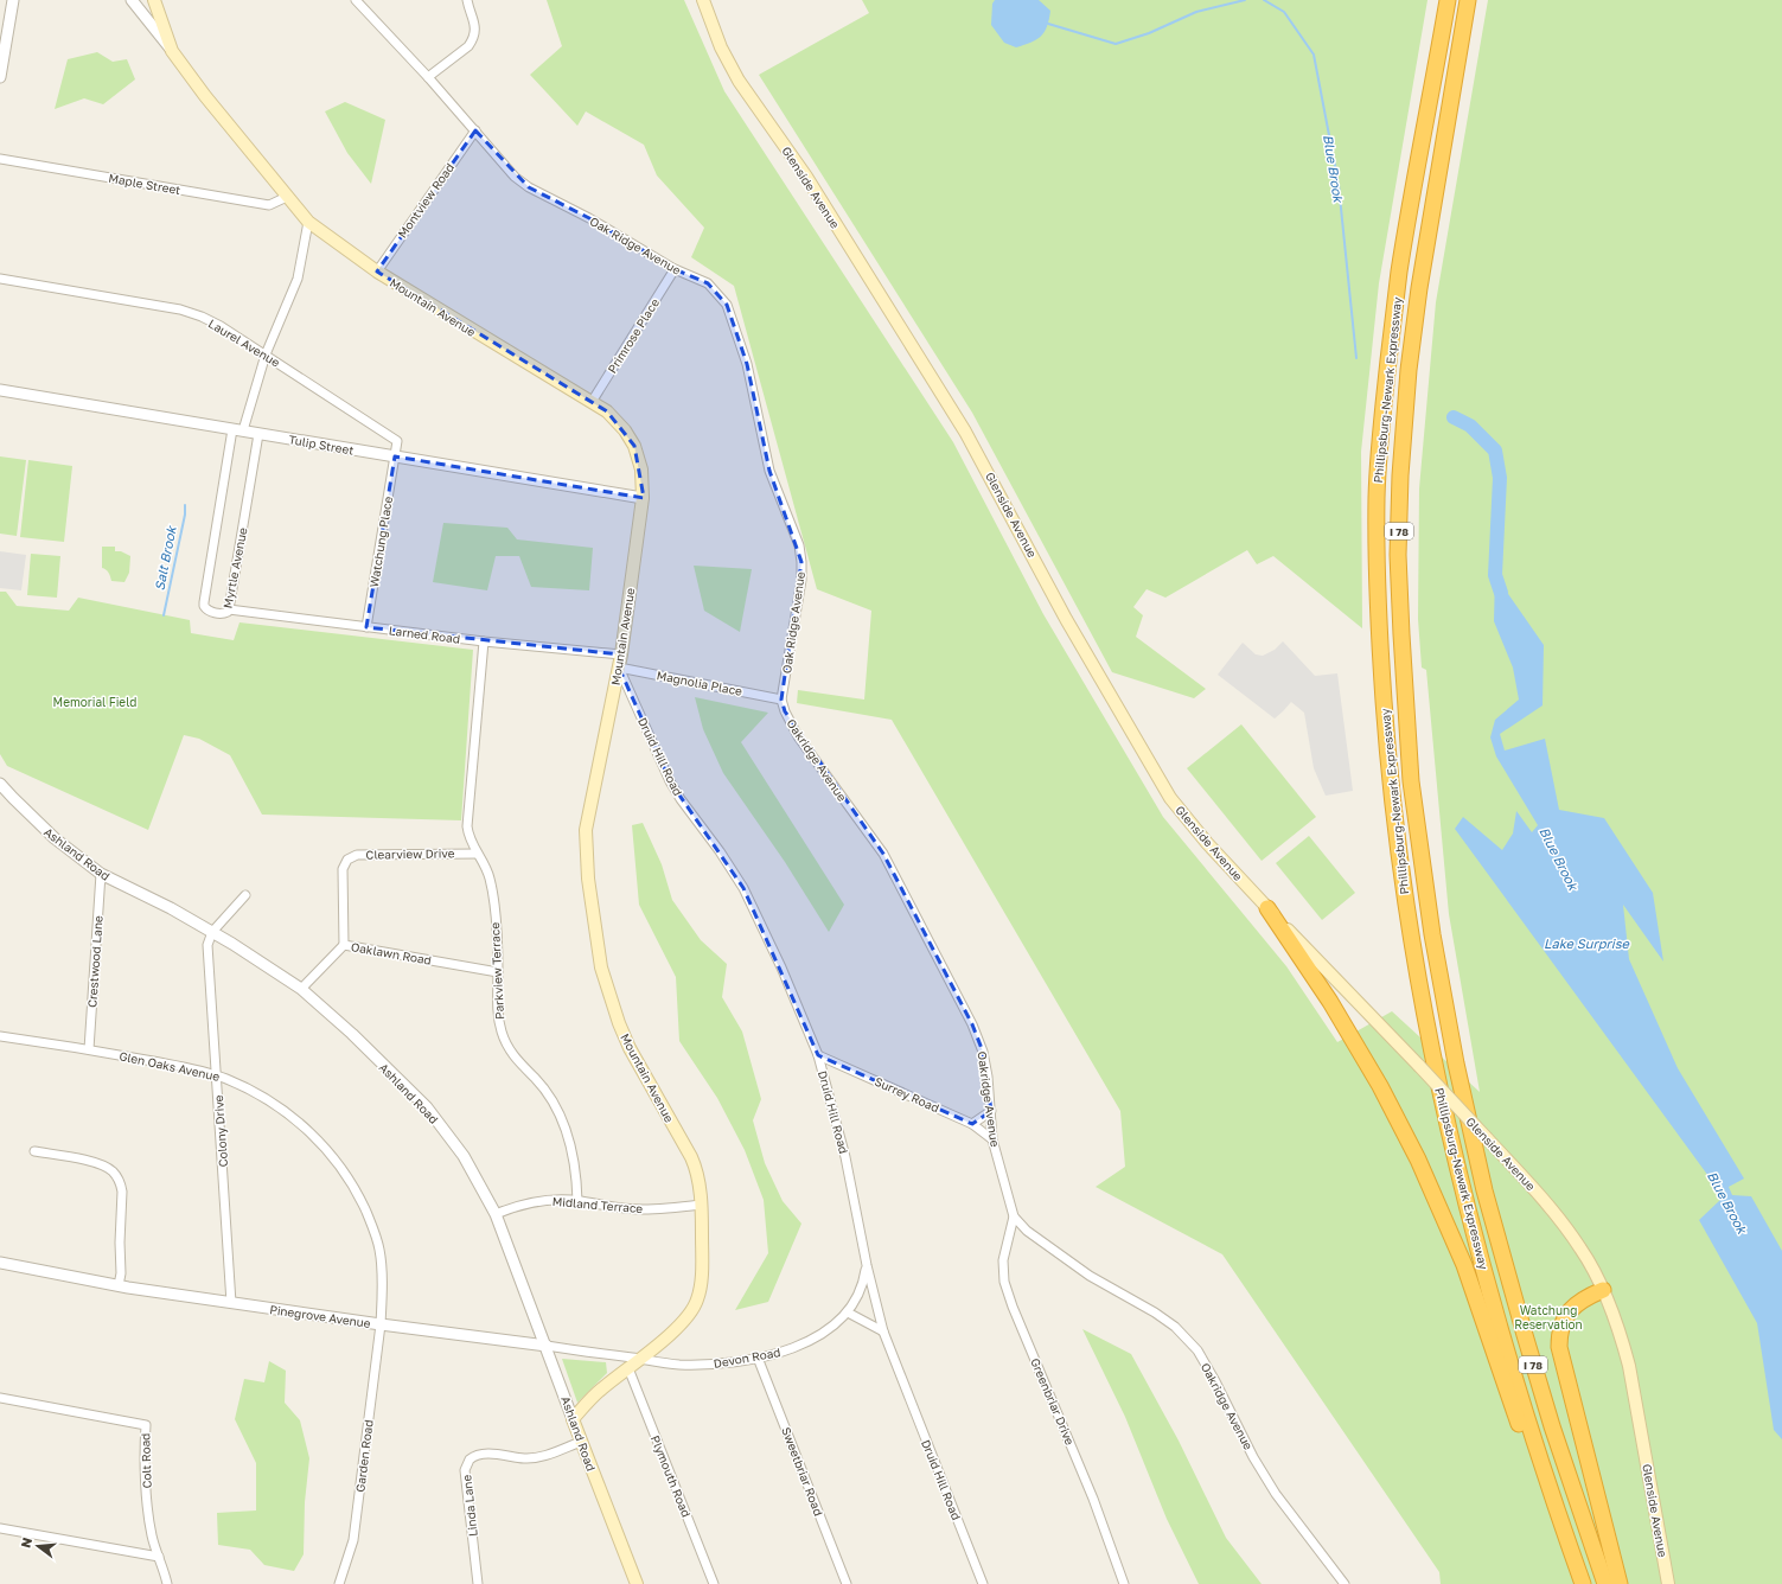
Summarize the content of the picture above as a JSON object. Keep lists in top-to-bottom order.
{
  "streets": {
    "highway": ["Phillipsburg-Newark Expressway", "I 78"],
    "main road": ["Glenside Avenue", "Mountain Avenue", "Ashland Road"],
    "street": [
      "Maple Street",
      "Montview Road",
      "Oak Ridge Avenue",
      "Primrose Place",
      "Laurel Avenue",
      "Tulip Street",
      "Watchung Place",
      "Myrtle Avenue",
      "Larned Road",
      "Magnolia Place",
      "Druid Hill Road",
      "Oakridge Avenue",
      "Clearview Drive",
      "Oaklawn Road",
      "Crestwood Lane",
      "Parkview Terrace",
      "Glen Oaks Avenue",
      "Surrey Road",
      "Colony Drive",
      "Midland Terrace",
      "Pinegrove Avenue",
      "Devon Road",
      "Greenbriar Drive",
      "Garden Road",
      "Colt Road",
      "Sweetbriar Road",
      "Plymouth Road",
      "Linda Lane"
    ]
  },
  "crossings": [
    ["Maple Street", "Mountain Avenue"],
    ["Montview Road", "Oak Ridge Avenue"],
    ["Montview Road", "Mountain Avenue"],
    ["Oak Ridge Avenue", "Primrose Place"],
    ["Oak Ridge Avenue", "Magnolia Place"],
    ["Oak Ridge Avenue", "Oakridge Avenue"],
    ["Mountain Avenue", "Primrose Place"],
    ["Mountain Avenue", "Tulip Street"],
    ["Mountain Avenue", "Myrtle Avenue"],
    ["Mountain Avenue", "Larned Road"],
    ["Mountain Avenue", "Magnolia Place"],
    ["Mountain Avenue", "Druid Hill Road"],
    ["Mountain Avenue", "Ashland Road"],
    ["Mountain Avenue", "Midland Terrace"],
    ["Mountain Avenue", "Pinegrove Avenue"],
    ["Mountain Avenue", "Devon Road"],
    ["Mountain Avenue", "Plymouth Road"],
    ["Laurel Avenue", "Tulip Street"],
    ["Laurel Avenue", "Watchung Place"],
    ["Laurel Avenue", "Myrtle Avenue"],
    ["Tulip Street", "Watchung Place"],
    ["Tulip Street", "Myrtle Avenue"],
    ["Watchung Place", "Larned Road"],
    ["Myrtle Avenue", "Larned Road"],
    ["Larned Road", "Parkview Terrace"],
    ["Magnolia Place", "Druid Hill Road"],
    ["Magnolia Place", "Oakridge Avenue"],
    ["Druid Hill Road", "Surrey Road"],
    ["Druid Hill Road", "Devon Road"],
    ["Oakridge Avenue", "Surrey Road"],
    ["Oakridge Avenue", "Greenbriar Drive"],
    ["Ashland Road", "Oaklawn Road"],
    ["Ashland Road", "Crestwood Lane"],
    ["Ashland Road", "Colony Drive"],
    ["Ashland Road", "Midland Terrace"],
    ["Ashland Road", "Pinegrove Avenue"],
    ["Ashland Road", "Linda Lane"],
    ["Clearview Drive", "Oaklawn Road"],
    ["Clearview Drive", "Parkview Terrace"],
    ["Oaklawn Road", "Parkview Terrace"],
    ["Crestwood Lane", "Glen Oaks Avenue"],
    ["Parkview Terrace", "Midland Terrace"],
    ["Glen Oaks Avenue", "Colony Drive"],
    ["Glen Oaks Avenue", "Pinegrove Avenue"],
    ["Glen Oaks Avenue", "Garden Road"],
    ["Colony Drive", "Pinegrove Avenue"],
    ["Pinegrove Avenue", "Devon Road"],
    ["Pinegrove Avenue", "Garden Road"],
    ["Devon Road", "Sweetbriar Road"]
  ],
  "water": ["Blue Brook", "Salt Brook", "Lake Surprise"],
  "parks": ["Memorial Field", "Watchung Reservation"],
  "north": "left"
}
